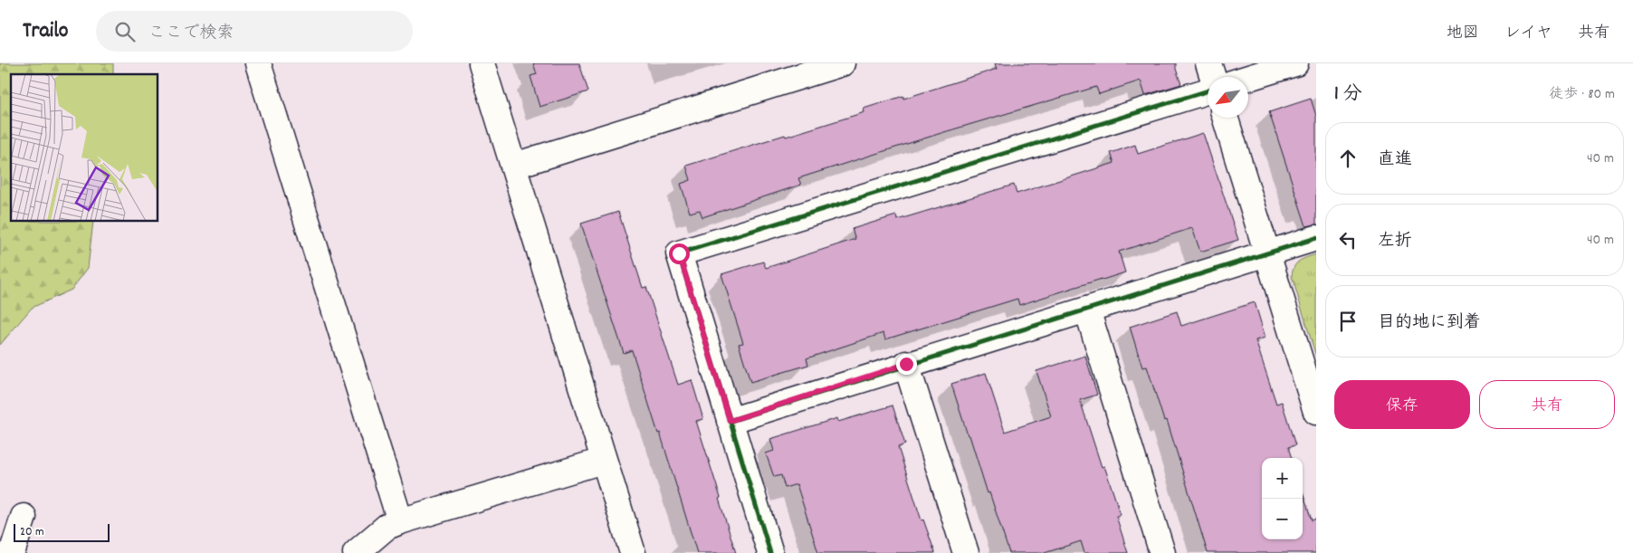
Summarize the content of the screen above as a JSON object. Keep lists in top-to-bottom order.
{
  "scale_bar": "20 m",
  "north": "bottom left",
  "page": {
    "header": "Trailo",
    "search": "ここで検索",
    "nav": ["地図", "レイヤ", "共有"],
    "heading": ["1 分", "徒歩 · 80 m"],
    "list": [
      ["直進", "40 m"],
      ["左折", "40 m"],
      "目的地に到着"
    ],
    "buttons": ["保存", "共有"],
    "map_buttons": ["+", "−"],
    "scale": "20 m"
  }
}
